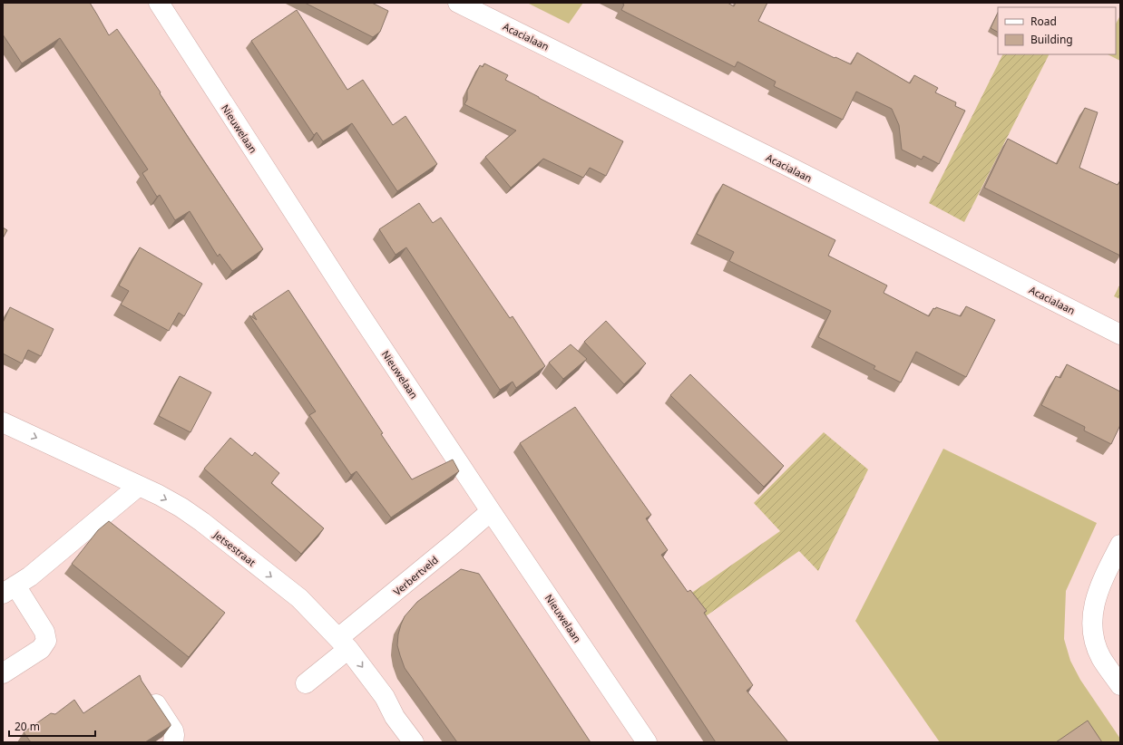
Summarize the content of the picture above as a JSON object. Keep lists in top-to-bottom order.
{
  "streets": {
    "street": [
      "Acacialaan",
      "Nieuwelaan",
      "Jetsestraat",
      "Verbertveld"
    ]
  },
  "crossings": [
    ["Nieuwelaan", "Verbertveld"],
    ["Jetsestraat", "Verbertveld"]
  ],
  "one_way": ["Jetsestraat"],
  "legend": ["Road", "Building"],
  "scale_bar": "20 m"
}
